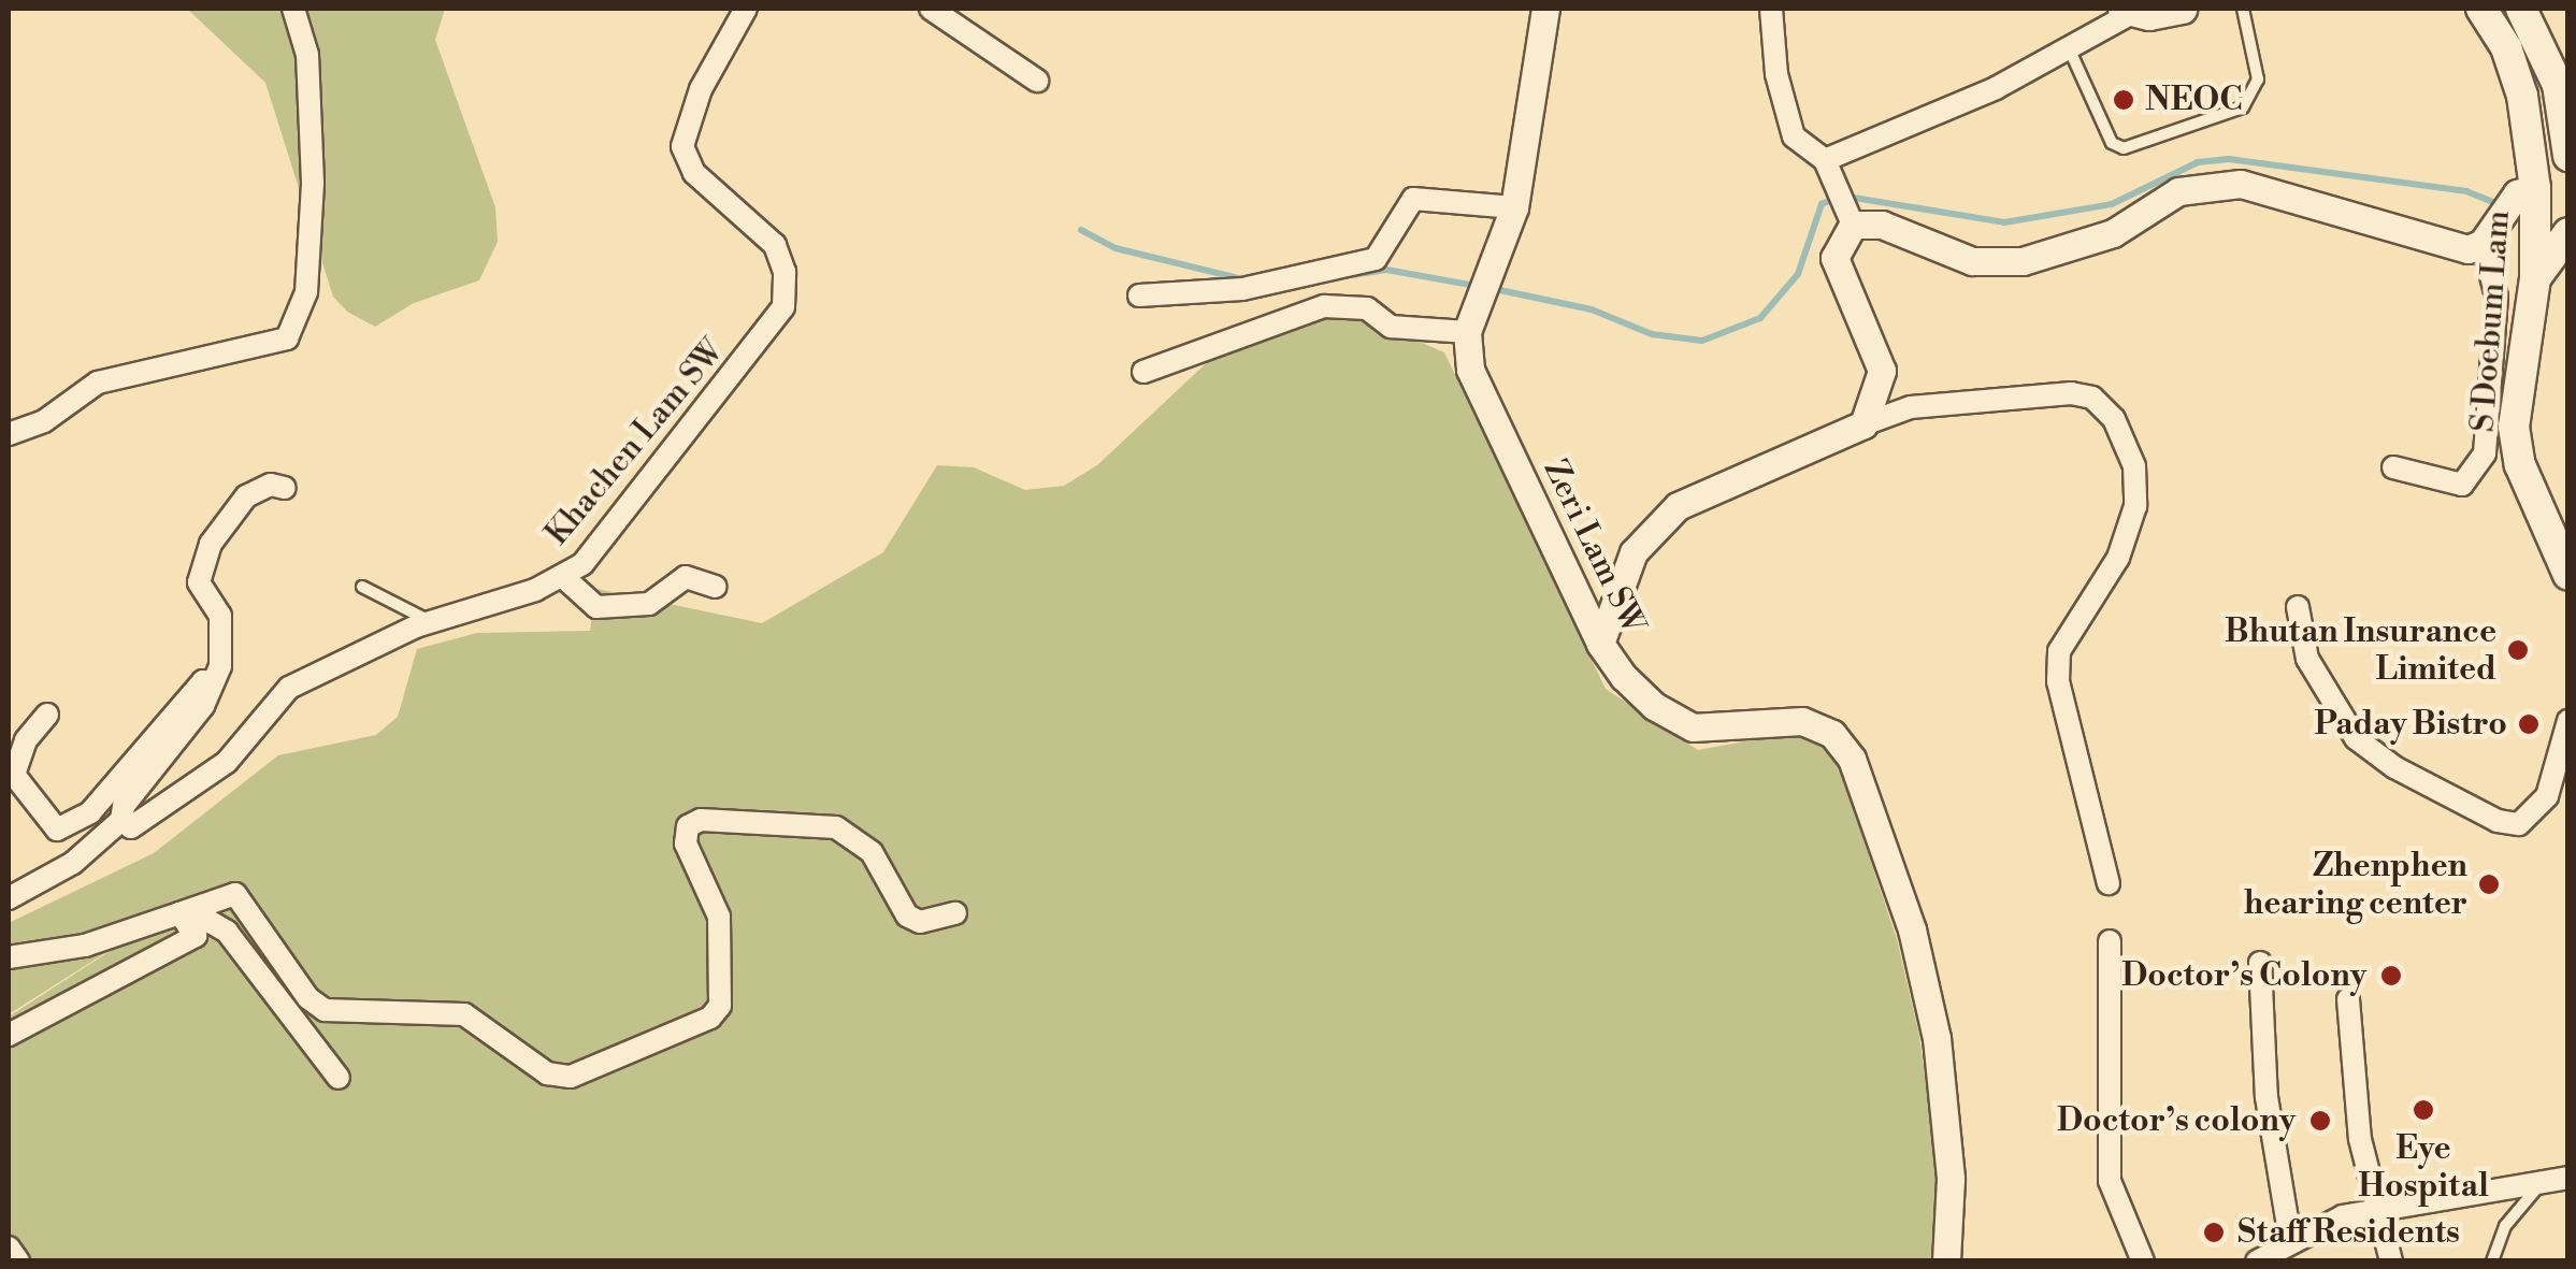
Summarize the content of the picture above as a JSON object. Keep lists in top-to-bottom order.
{
  "streets": {
    "main road": ["S Doebum Lam"],
    "street": ["Khachen Lam SW", "Zeri Lam SW"]
  },
  "places": [
    "NEOC",
    "Bhutan Insurance Limited",
    "Paday Bistro",
    "Zhenphen hearing center",
    "Doctor’s Colony",
    "Eye Hospital",
    "Doctor’s colony",
    "Staff Residents"
  ]
}
